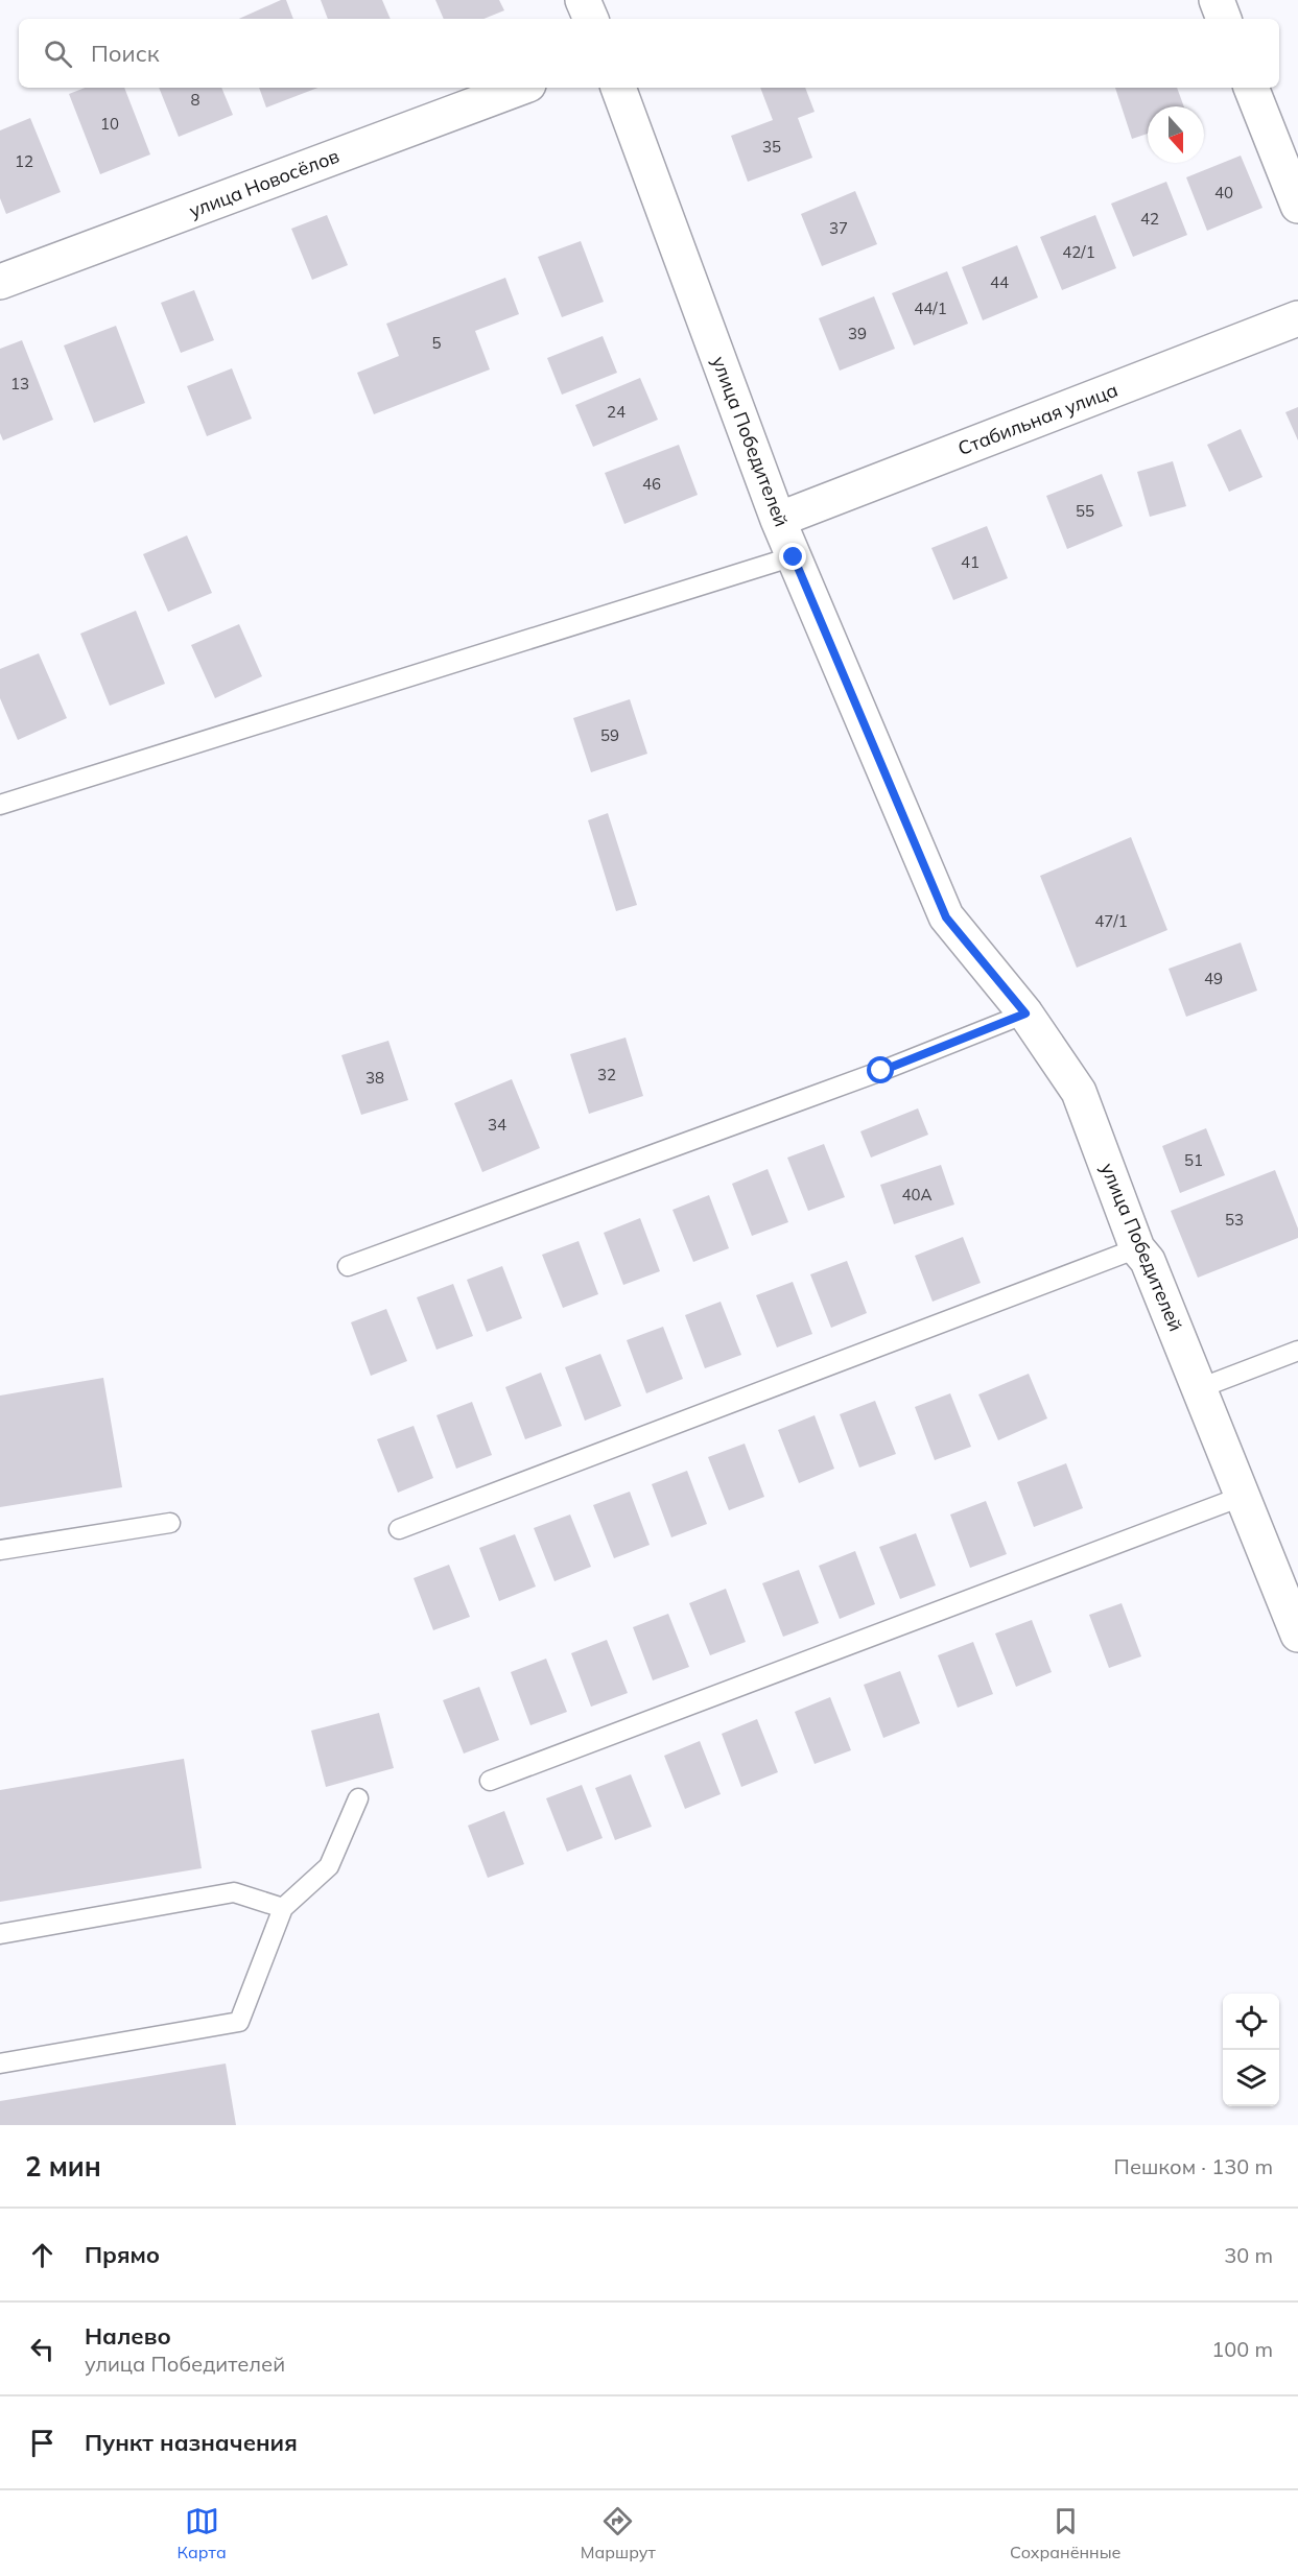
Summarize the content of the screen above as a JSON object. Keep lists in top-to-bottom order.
{
  "streets": {
    "street": ["улица Новосёлов", "Стабильная улица", "улица Победителей"]
  },
  "crossings": [
    ["Стабильная улица", "улица Победителей"]
  ],
  "house_numbers": [
    "8",
    "10",
    "35",
    "12",
    "40",
    "42",
    "37",
    "42/1",
    "44",
    "44/1",
    "39",
    "5",
    "13",
    "24",
    "46",
    "55",
    "41",
    "59",
    "47/1",
    "49",
    "32",
    "38",
    "34",
    "51",
    "40А",
    "53"
  ],
  "north": "bottom",
  "page": {
    "search": "Поиск",
    "heading": ["2 мин", "Пешком · 130 m"],
    "list": [
      ["Прямо", "30 m"],
      ["Налево", "улица Победителей", "100 m"],
      "Пункт назначения"
    ],
    "nav": ["Карта", "Маршрут", "Сохранённые"]
  }
}
